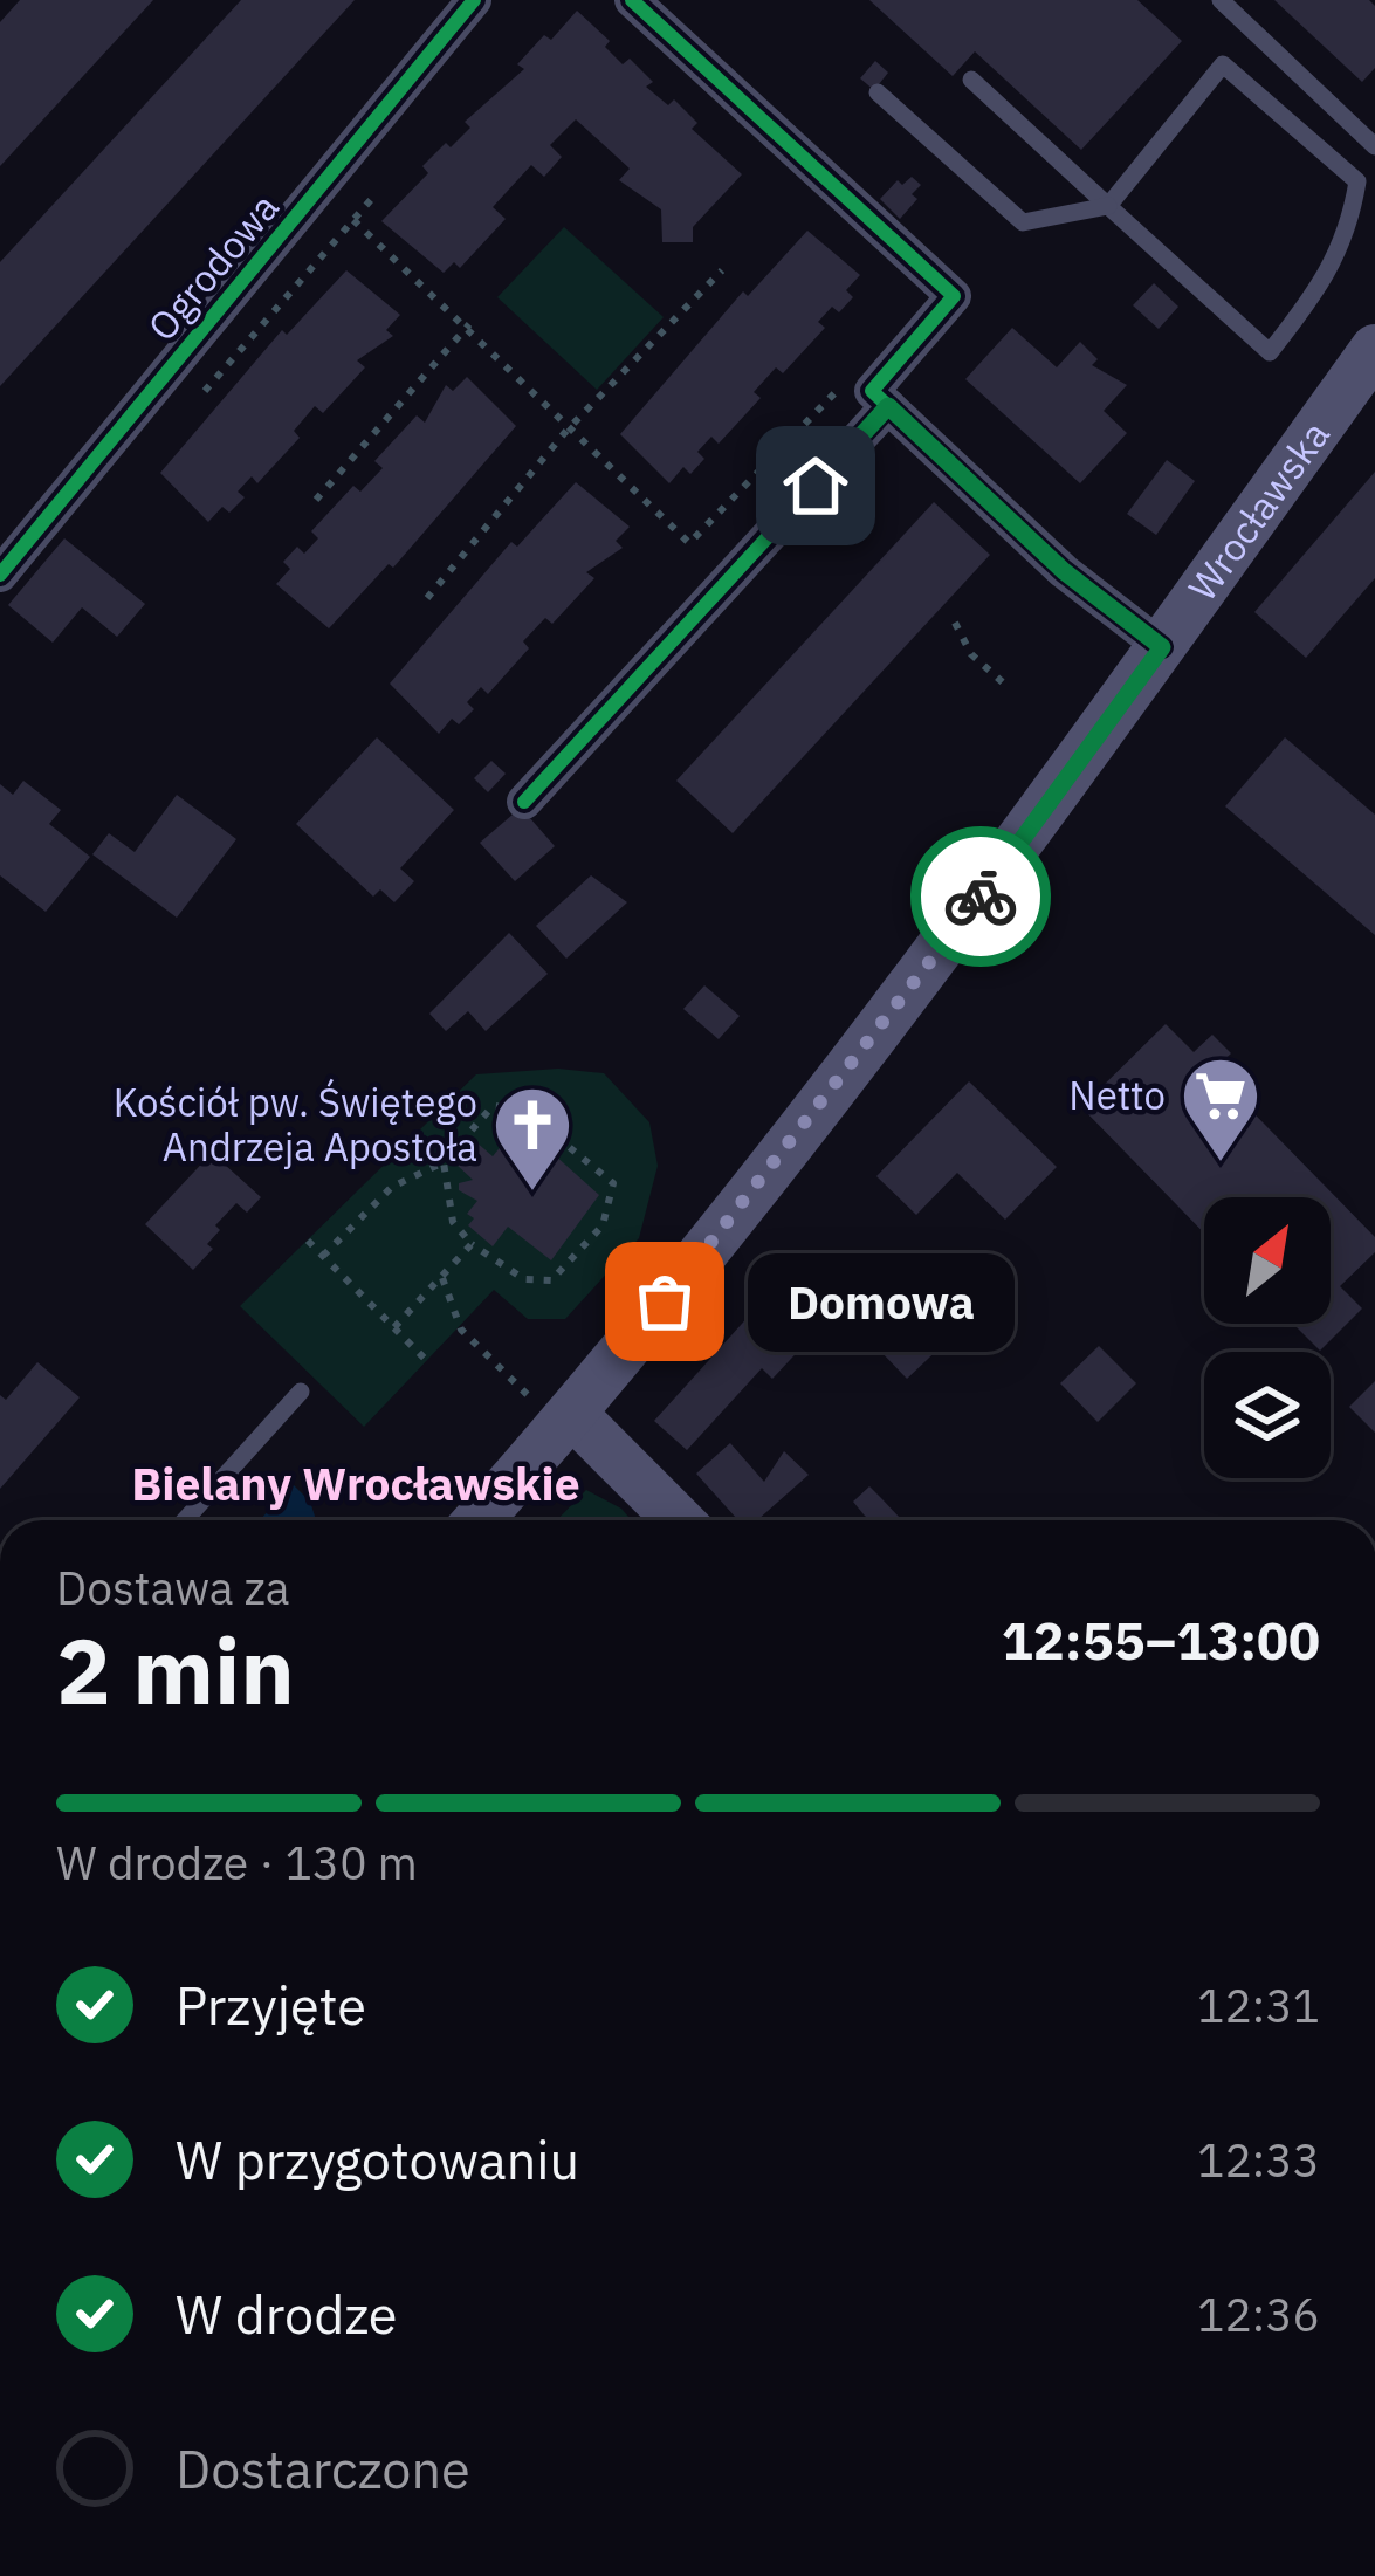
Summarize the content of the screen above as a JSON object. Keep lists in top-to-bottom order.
{
  "streets": {
    "main road": ["Wrocławska"],
    "street": ["Ogrodowa"]
  },
  "districts": ["Bielany Wrocławskie"],
  "places": {
    "supermarket": ["Netto"],
    "church": ["Kościół pw. Świętego Andrzeja Apostoła"],
    "other": ["Domowa"]
  },
  "north": "top right",
  "page": {
    "bubble": "Domowa",
    "heading": ["2 min", "Dostawa za", "12:55–13:00"],
    "bar": "W drodze · 130 m",
    "list": [
      ["Przyjęte", "12:31"],
      ["W przygotowaniu", "12:33"],
      ["W drodze", "12:36"],
      "Dostarczone"
    ]
  }
}
